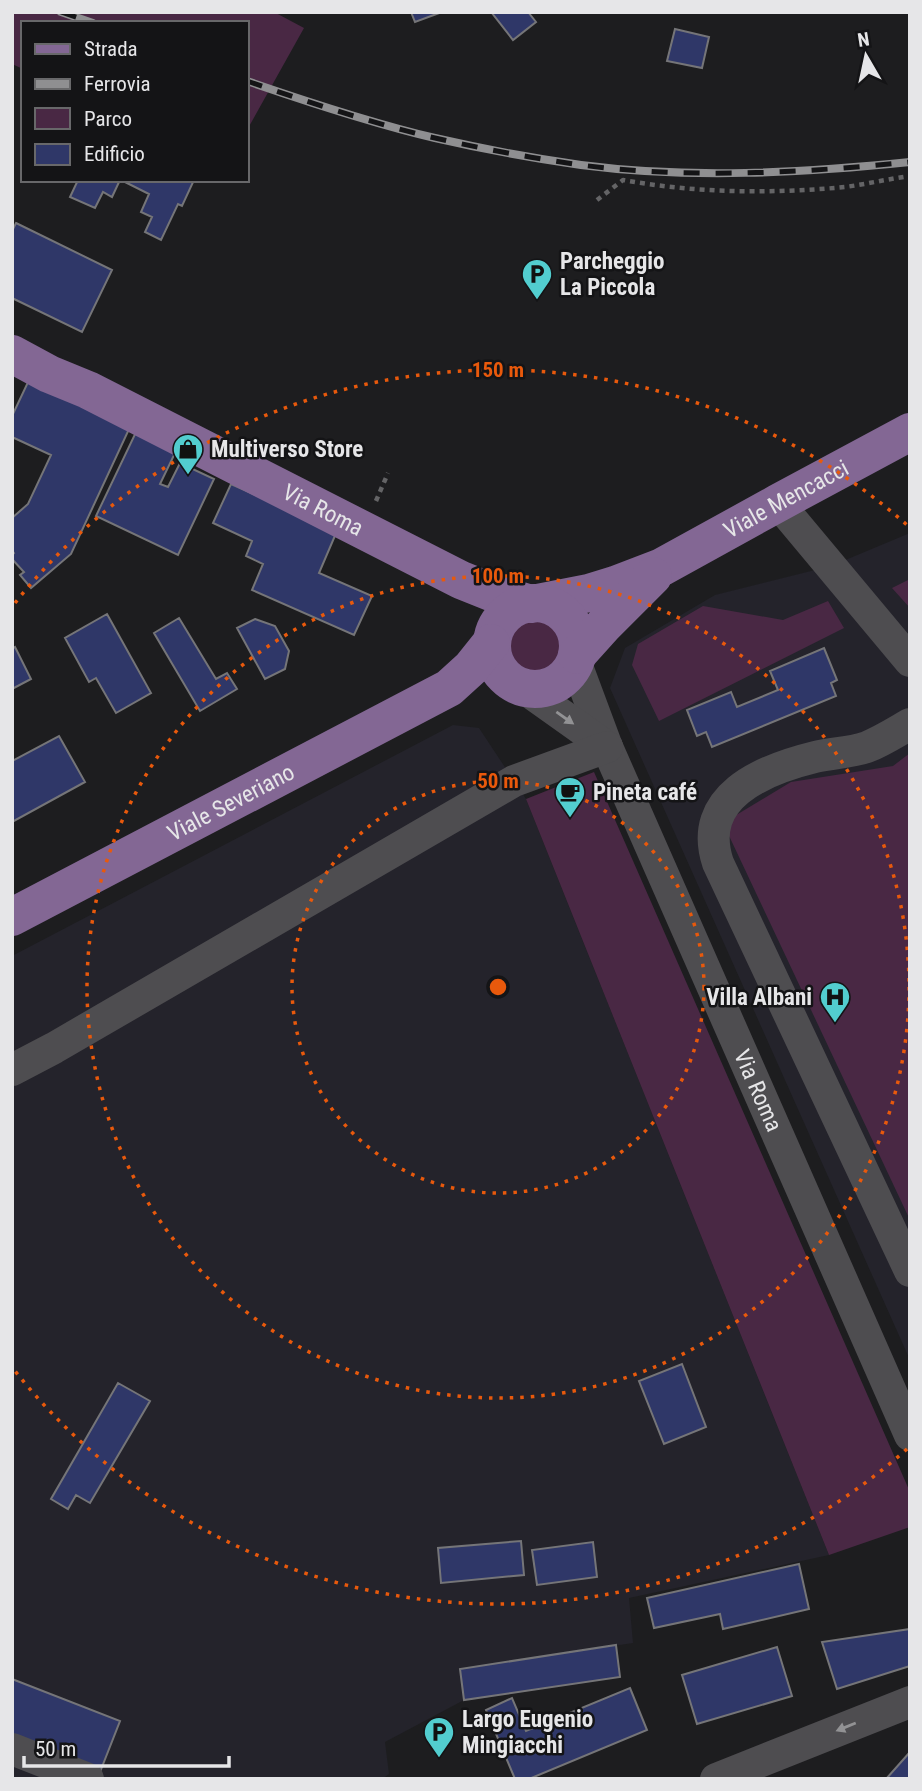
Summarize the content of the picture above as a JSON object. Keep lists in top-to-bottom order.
{
  "streets": {
    "main road": ["Viale Mencacci", "Via Roma", "Viale Severiano"]
  },
  "crossings": [
    ["Viale Mencacci", "Via Roma"],
    ["Viale Mencacci", "Viale Severiano"],
    ["Via Roma", "Viale Severiano"]
  ],
  "places": {
    "parking": ["Parcheggio La Piccola", "Largo Eugenio Mingiacchi"],
    "shop": ["Multiverso Store"],
    "cafe": ["Pineta café"],
    "hospital": ["Villa Albani"]
  },
  "legend": [
    "Strada",
    "Ferrovia",
    "Parco",
    "Edificio"
  ],
  "scale_bar": "50 m",
  "north": "top",
  "rings": ["150 m", "100 m", "50 m"]
}
